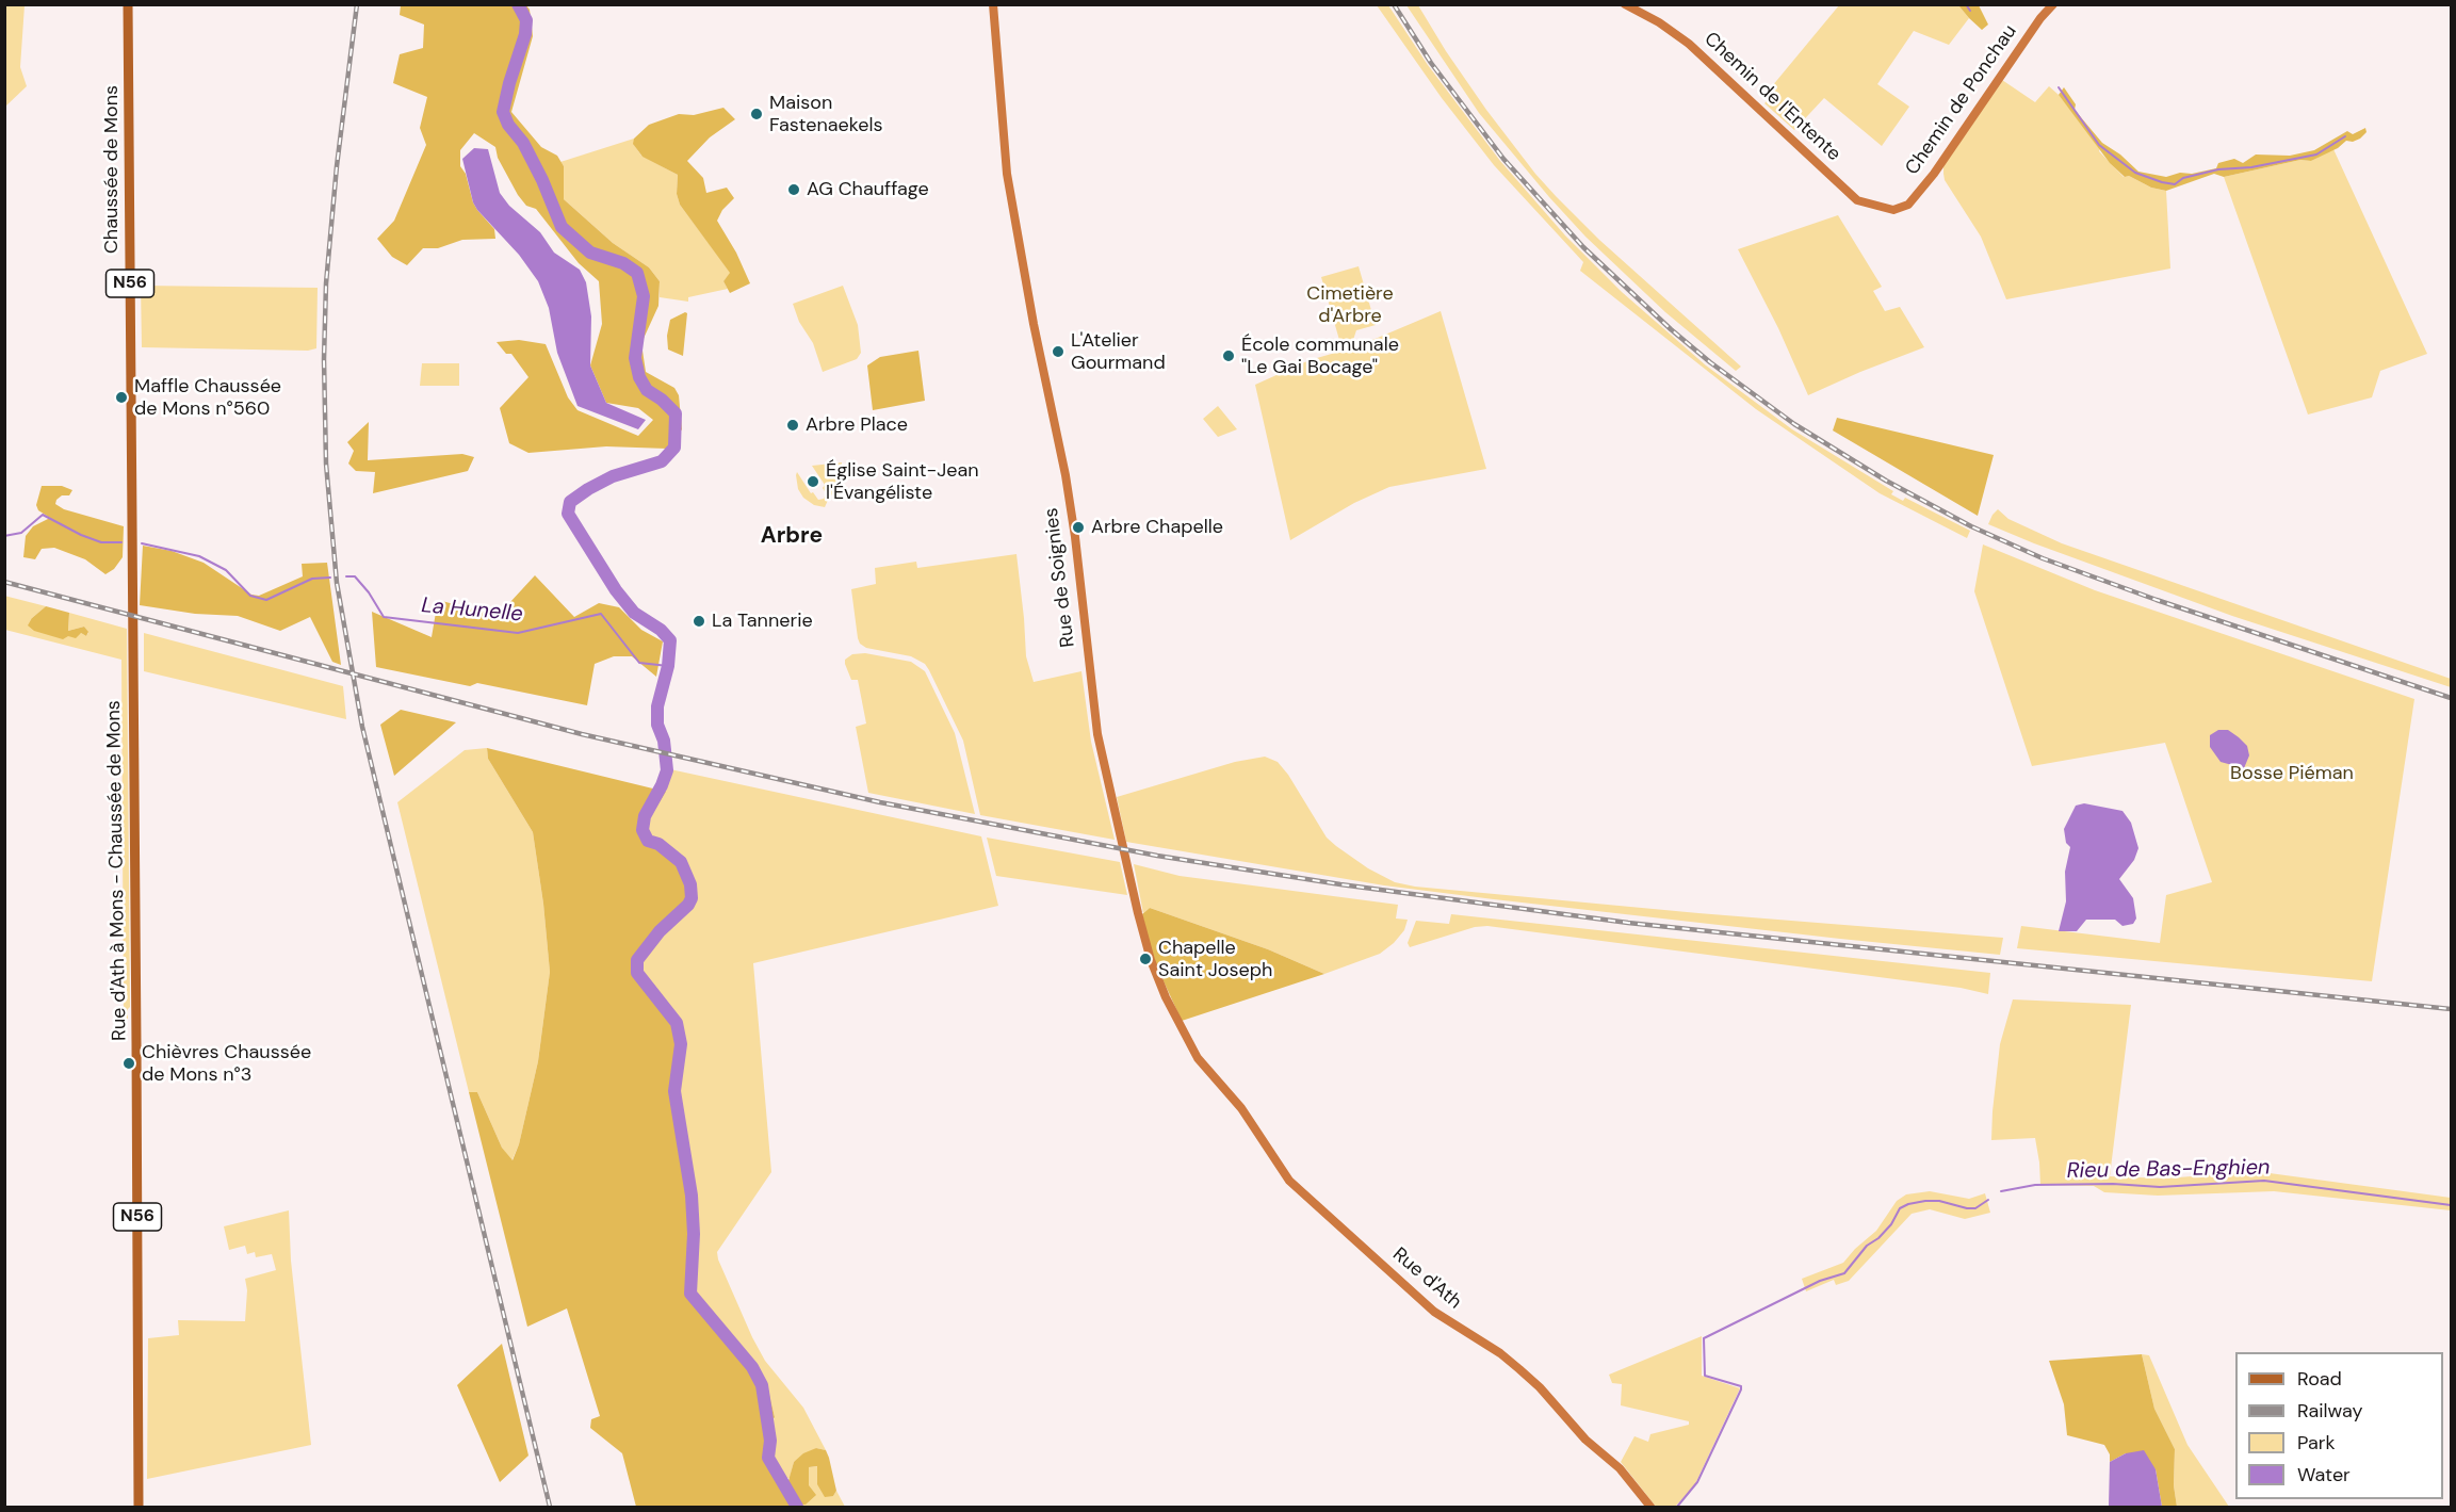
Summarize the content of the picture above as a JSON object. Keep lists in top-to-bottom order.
{
  "streets": {
    "main road": ["Chaussée de Mons", "N56", "Rue d'Ath à Mons - Chaussée de Mons"],
    "street": [
      "Chemin de l'Entente",
      "Chemin de Ponchau",
      "Rue de Soignies",
      "Rue d'Ath"
    ]
  },
  "crossings": [
    ["Chemin de l'Entente", "Chemin de Ponchau"],
    ["Chaussée de Mons", "Rue d'Ath à Mons - Chaussée de Mons"],
    ["Rue de Soignies", "Rue d'Ath"]
  ],
  "districts": ["Arbre"],
  "water": ["La Hunelle", "Rieu de Bas-Enghien"],
  "parks": ["Cimetière d'Arbre", "Bosse Piéman"],
  "places": [
    "Maison Fastenaekels",
    "AG Chauffage",
    "L'Atelier Gourmand",
    "École communale \"Le Gai Bocage\"",
    "Maffle Chaussée de Mons n°560",
    "Arbre Place",
    "Église Saint-Jean l'Évangéliste",
    "Arbre Chapelle",
    "La Tannerie",
    "Chapelle Saint Joseph",
    "Chièvres Chaussée de Mons n°3"
  ],
  "legend": [
    "Road",
    "Railway",
    "Park",
    "Water"
  ]
}
